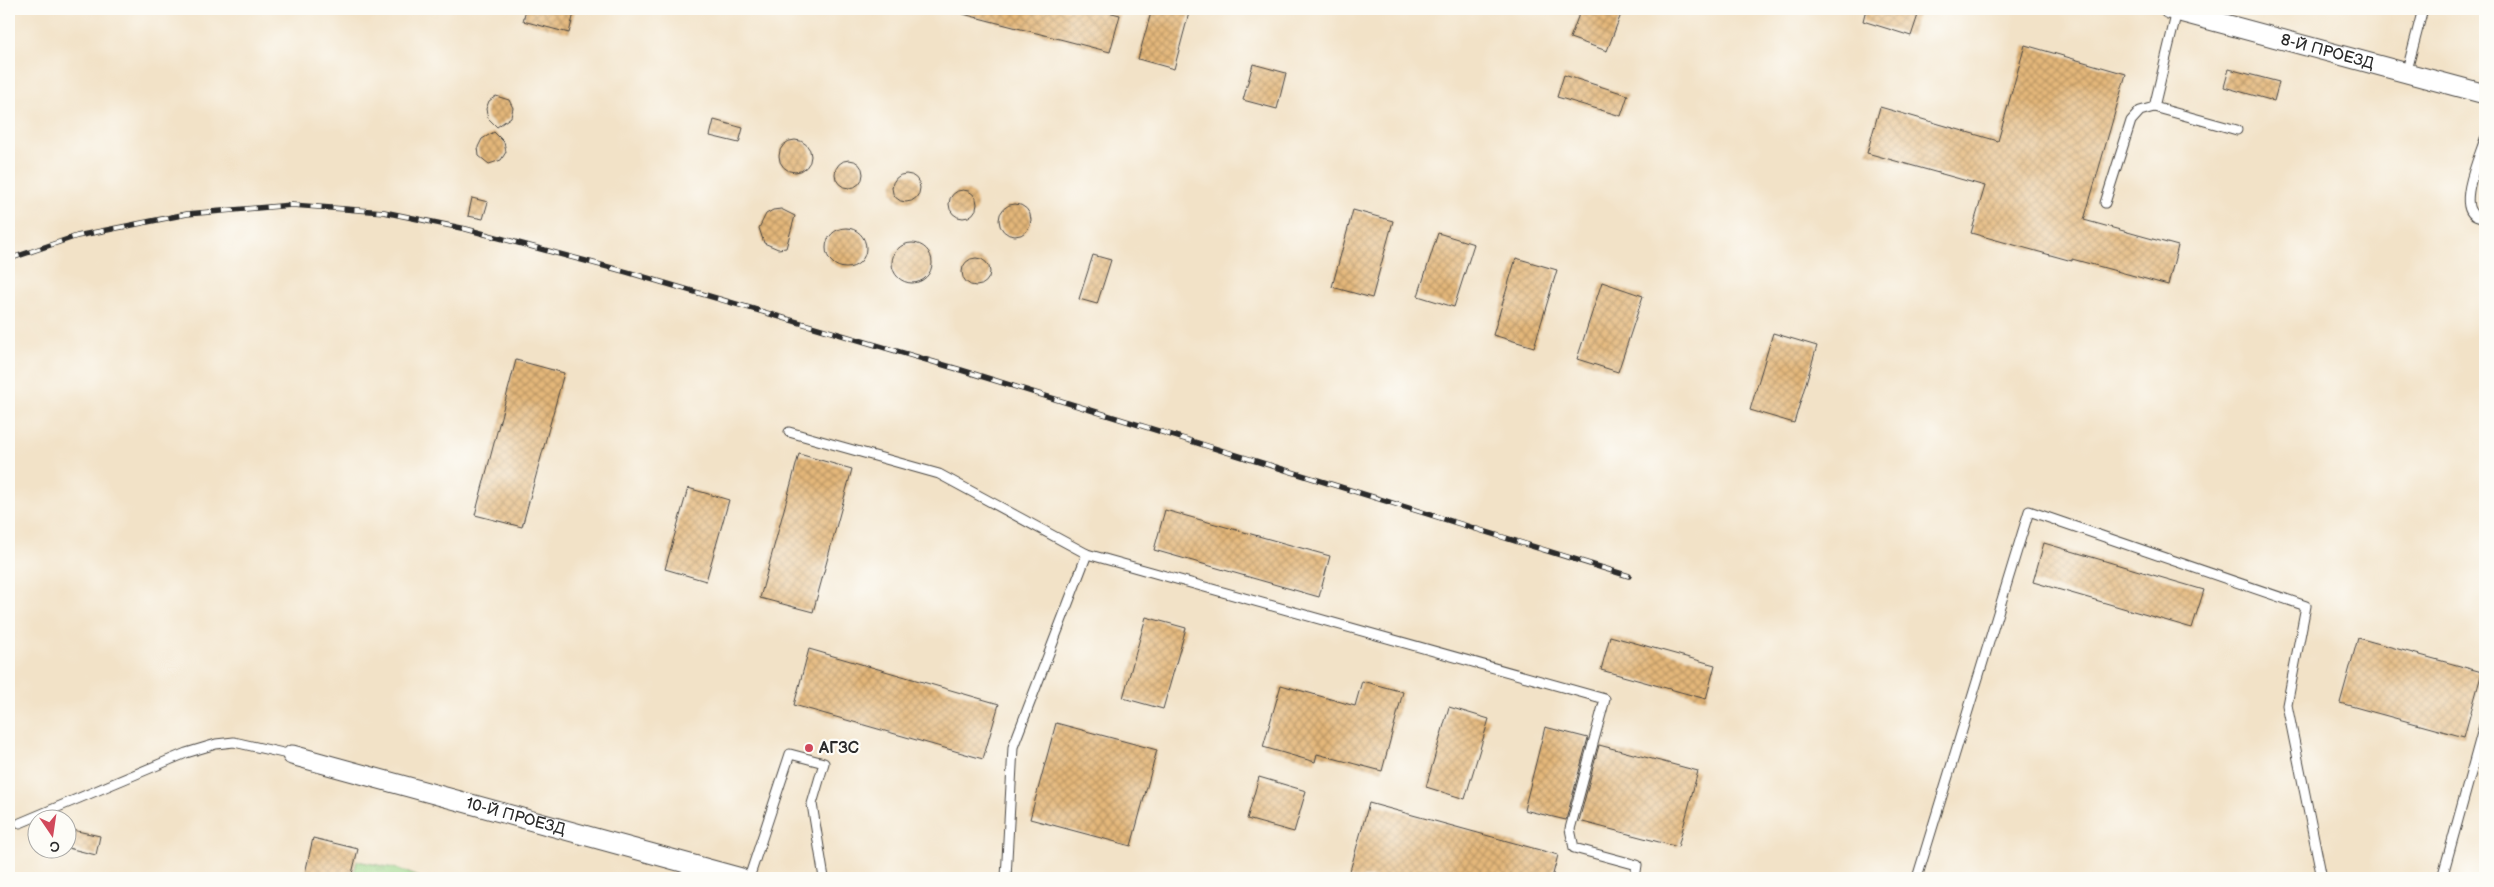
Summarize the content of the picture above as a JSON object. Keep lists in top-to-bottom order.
{
  "streets": {
    "street": ["8-Й ПРОЕЗД", "10-Й ПРОЕЗД"]
  },
  "places": ["АГЗС"],
  "north": "bottom"
}
